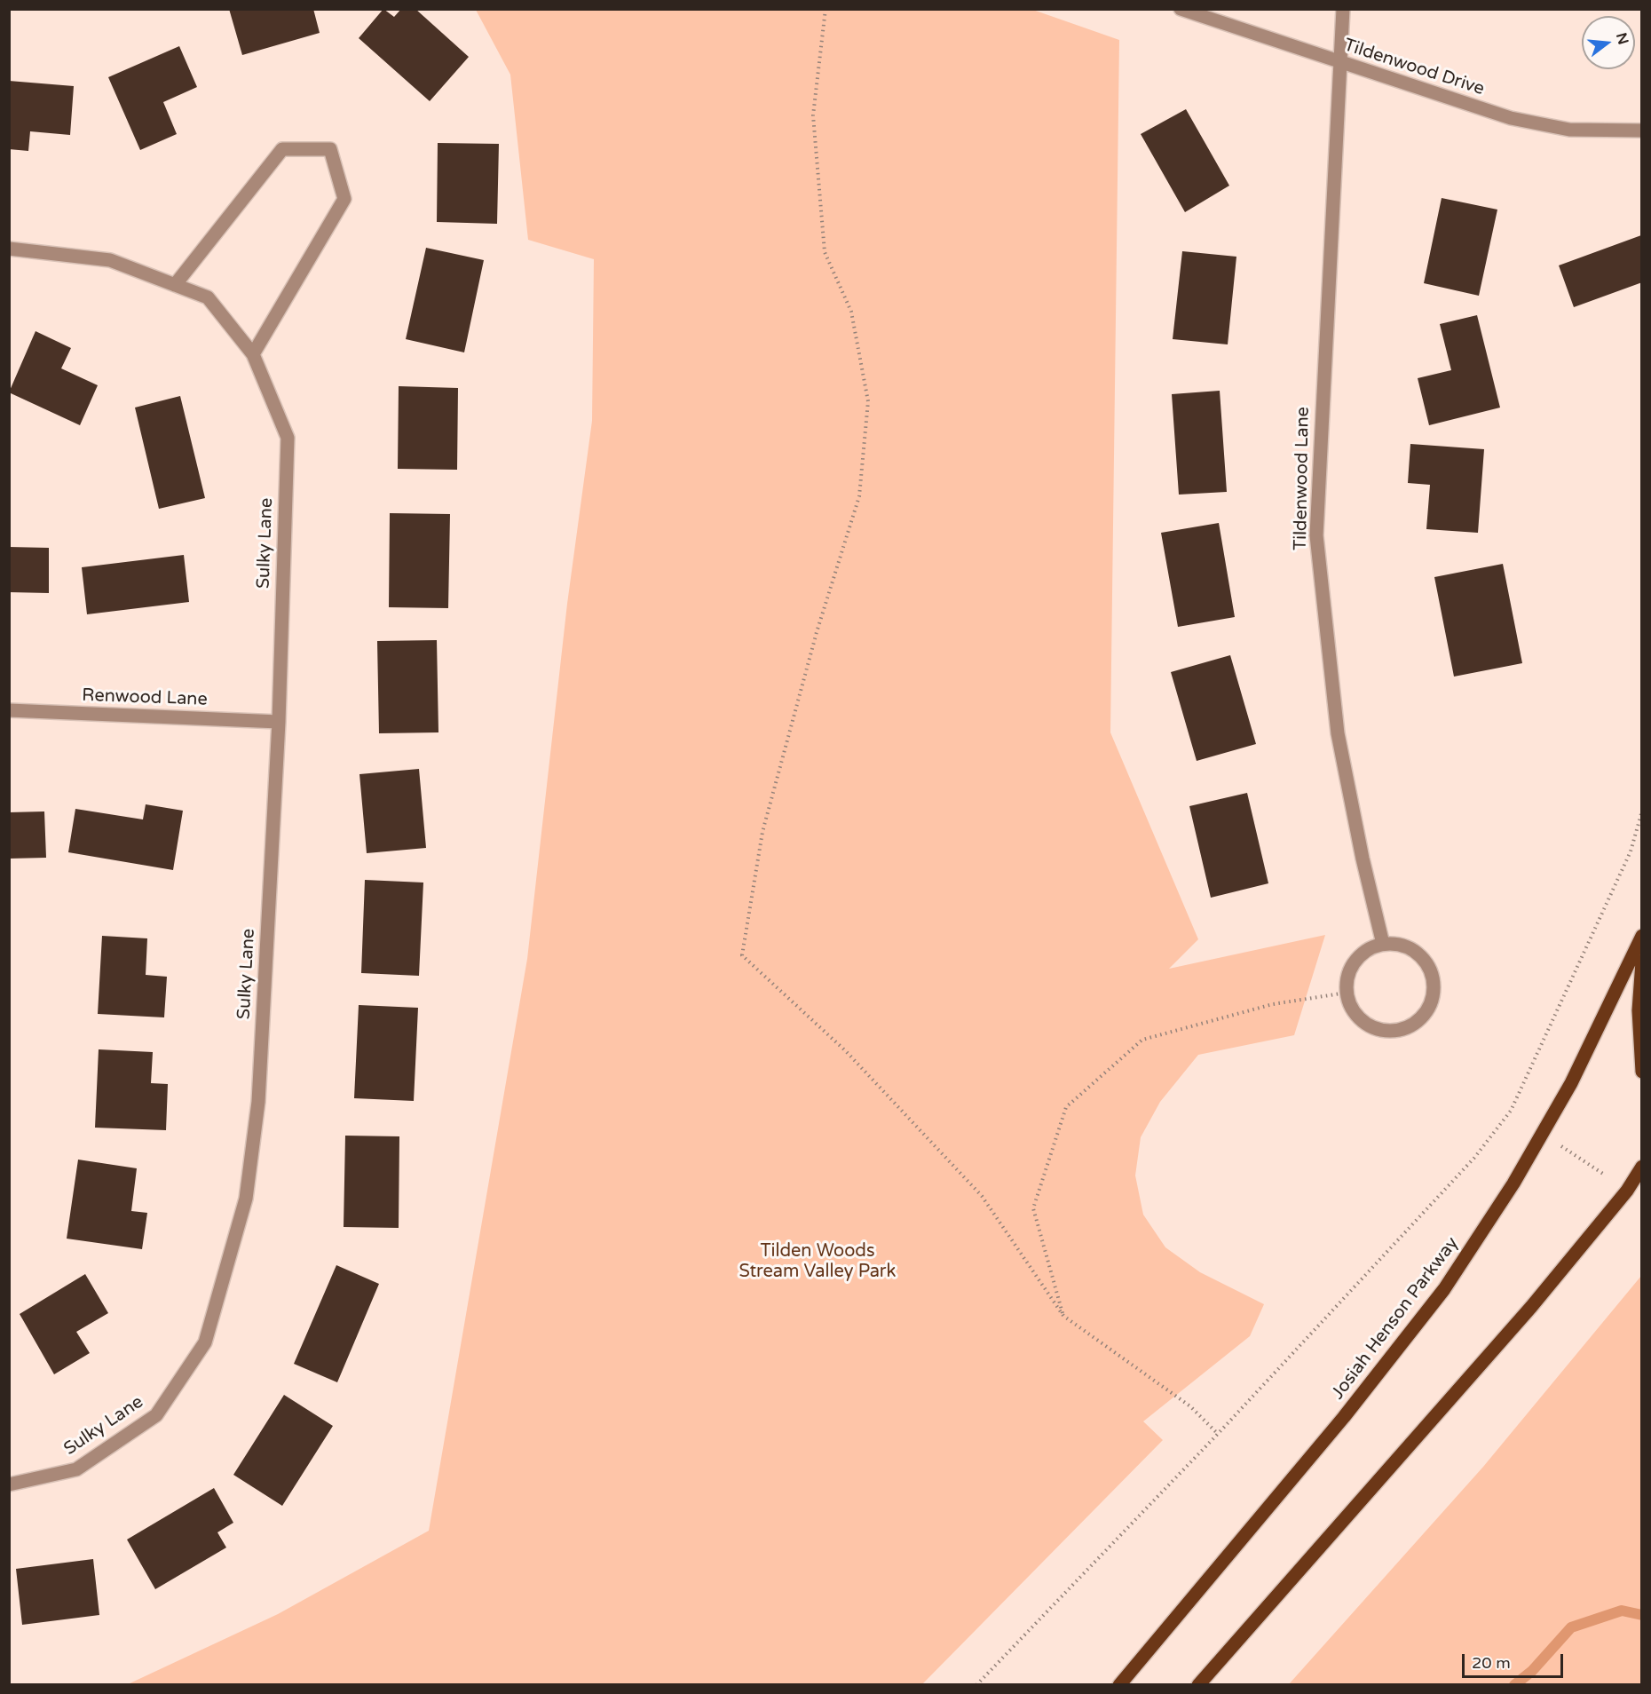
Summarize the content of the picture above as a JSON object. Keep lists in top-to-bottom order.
{
  "streets": {
    "main road": ["Josiah Henson Parkway"],
    "street": [
      "Tildenwood Drive",
      "Tildenwood Lane",
      "Sulky Lane",
      "Renwood Lane"
    ]
  },
  "crossings": [
    ["Tildenwood Drive", "Tildenwood Lane"],
    ["Sulky Lane", "Renwood Lane"]
  ],
  "parks": ["Tilden Woods Stream Valley Park"],
  "scale_bar": "20 m",
  "north": "right"
}
